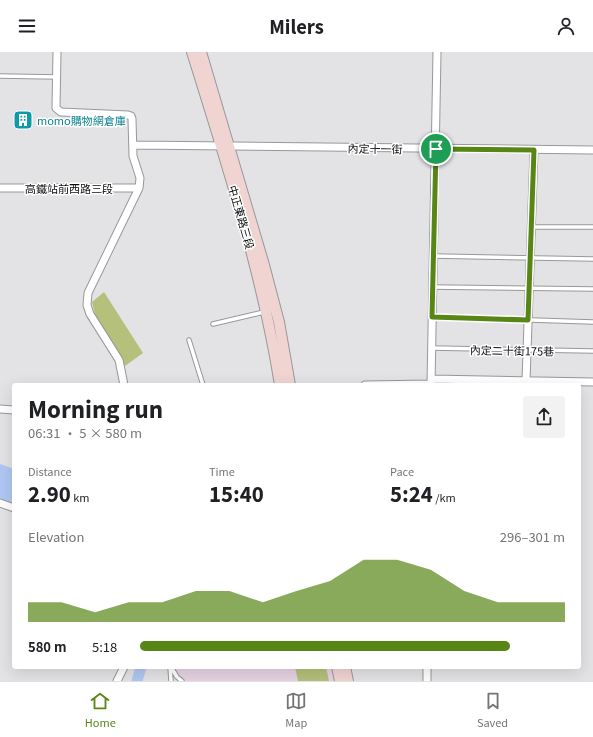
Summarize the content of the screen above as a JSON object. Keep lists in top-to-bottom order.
{
  "streets": {
    "main road": ["中正東路三段"],
    "street": ["內定十一街", "高鐵站前西路三段"],
    "lane": ["內定二十街175巷"]
  },
  "crossings": [
    ["內定十一街", "中正東路三段"]
  ],
  "places": {
    "building": ["momo購物網倉庫"]
  },
  "page": {
    "header": "Milers",
    "heading": ["Morning run", "06:31 · 5 × 580 m"],
    "stats": [
      ["Distance", "2.90 km"],
      ["Time", "15:40"],
      ["Pace", "5:24 /km"]
    ],
    "chart": ["Elevation", "296–301 m"],
    "list": [
      {
        "name": "580 m",
        "note": "5:18"
      }
    ],
    "tabs": ["Home", "Map", "Saved"]
  }
}
